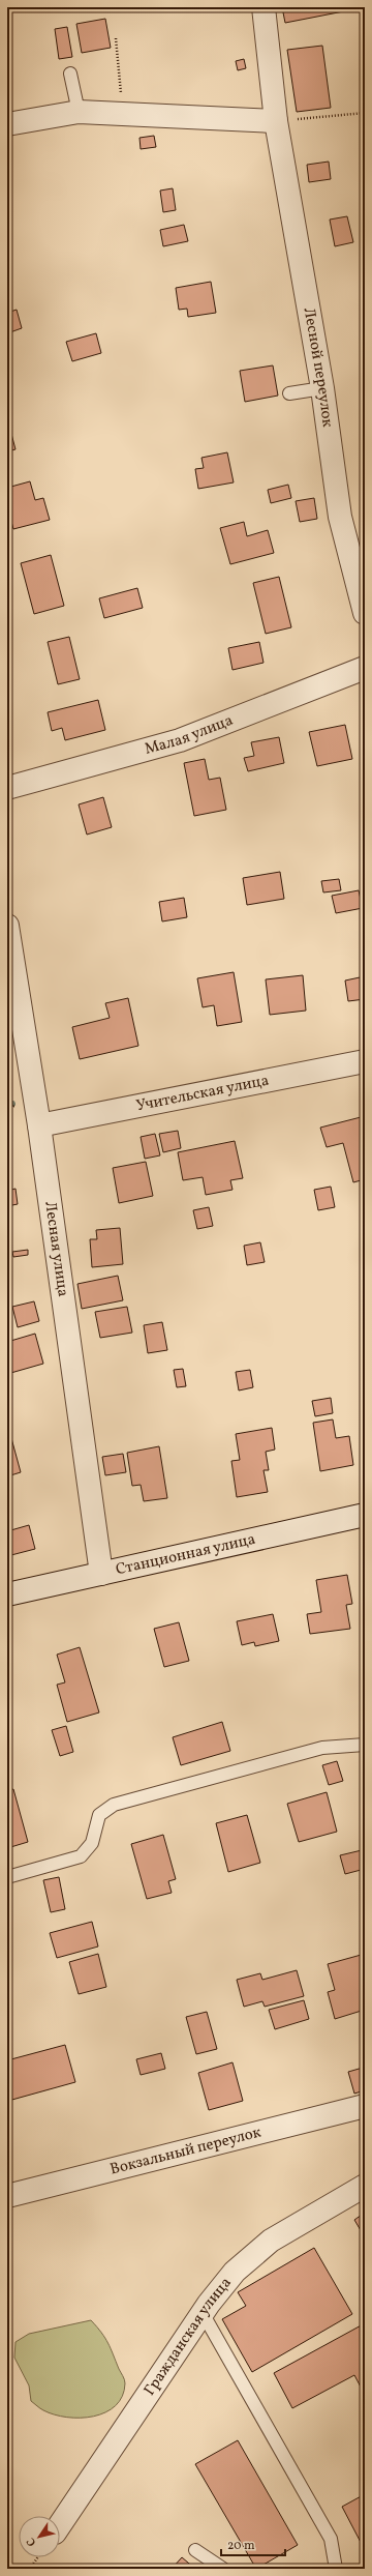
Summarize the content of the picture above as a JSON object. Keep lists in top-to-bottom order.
{
  "streets": {
    "street": [
      "Лесной переулок",
      "Малая улица",
      "Учительская улица",
      "Лесная улица",
      "Станционная улица",
      "Вокзальный переулок",
      "Гражданская улица"
    ]
  },
  "crossings": [
    ["Учительская улица", "Лесная улица"],
    ["Лесная улица", "Станционная улица"]
  ],
  "scale_bar": "20 m",
  "north": "bottom left"
}
